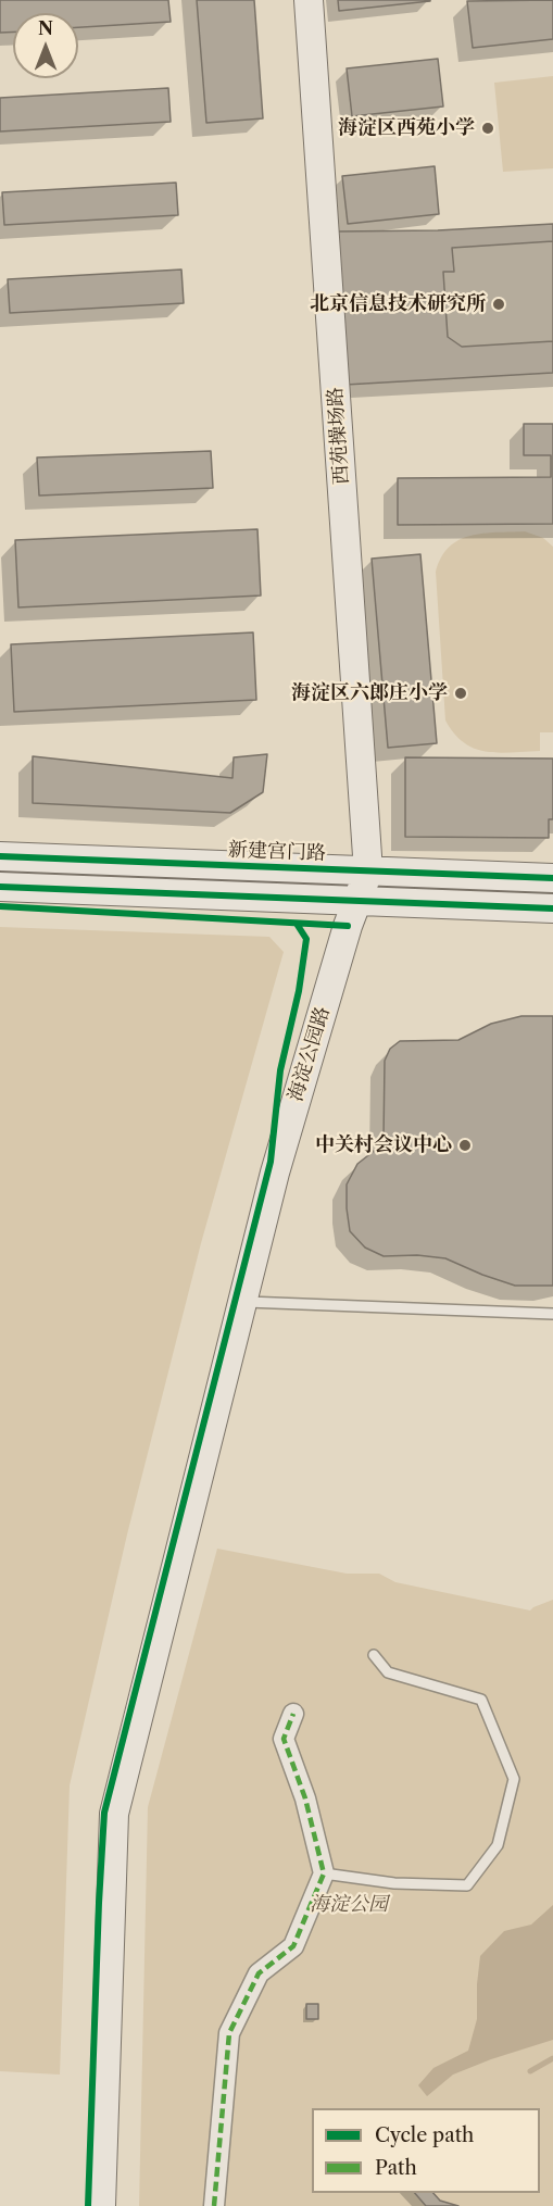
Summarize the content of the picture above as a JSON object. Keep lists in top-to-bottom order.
{
  "streets": {
    "street": ["西苑操场路", "新建宫门路", "海淀公园路"]
  },
  "crossings": [
    ["西苑操场路", "新建宫门路"],
    ["西苑操场路", "海淀公园路"],
    ["新建宫门路", "海淀公园路"]
  ],
  "parks": ["海淀公园"],
  "places": [
    "海淀区西苑小学",
    "北京信息技术研究所",
    "海淀区六郎庄小学",
    "中关村会议中心"
  ],
  "legend": ["Cycle path", "Path"],
  "north": "top"
}
